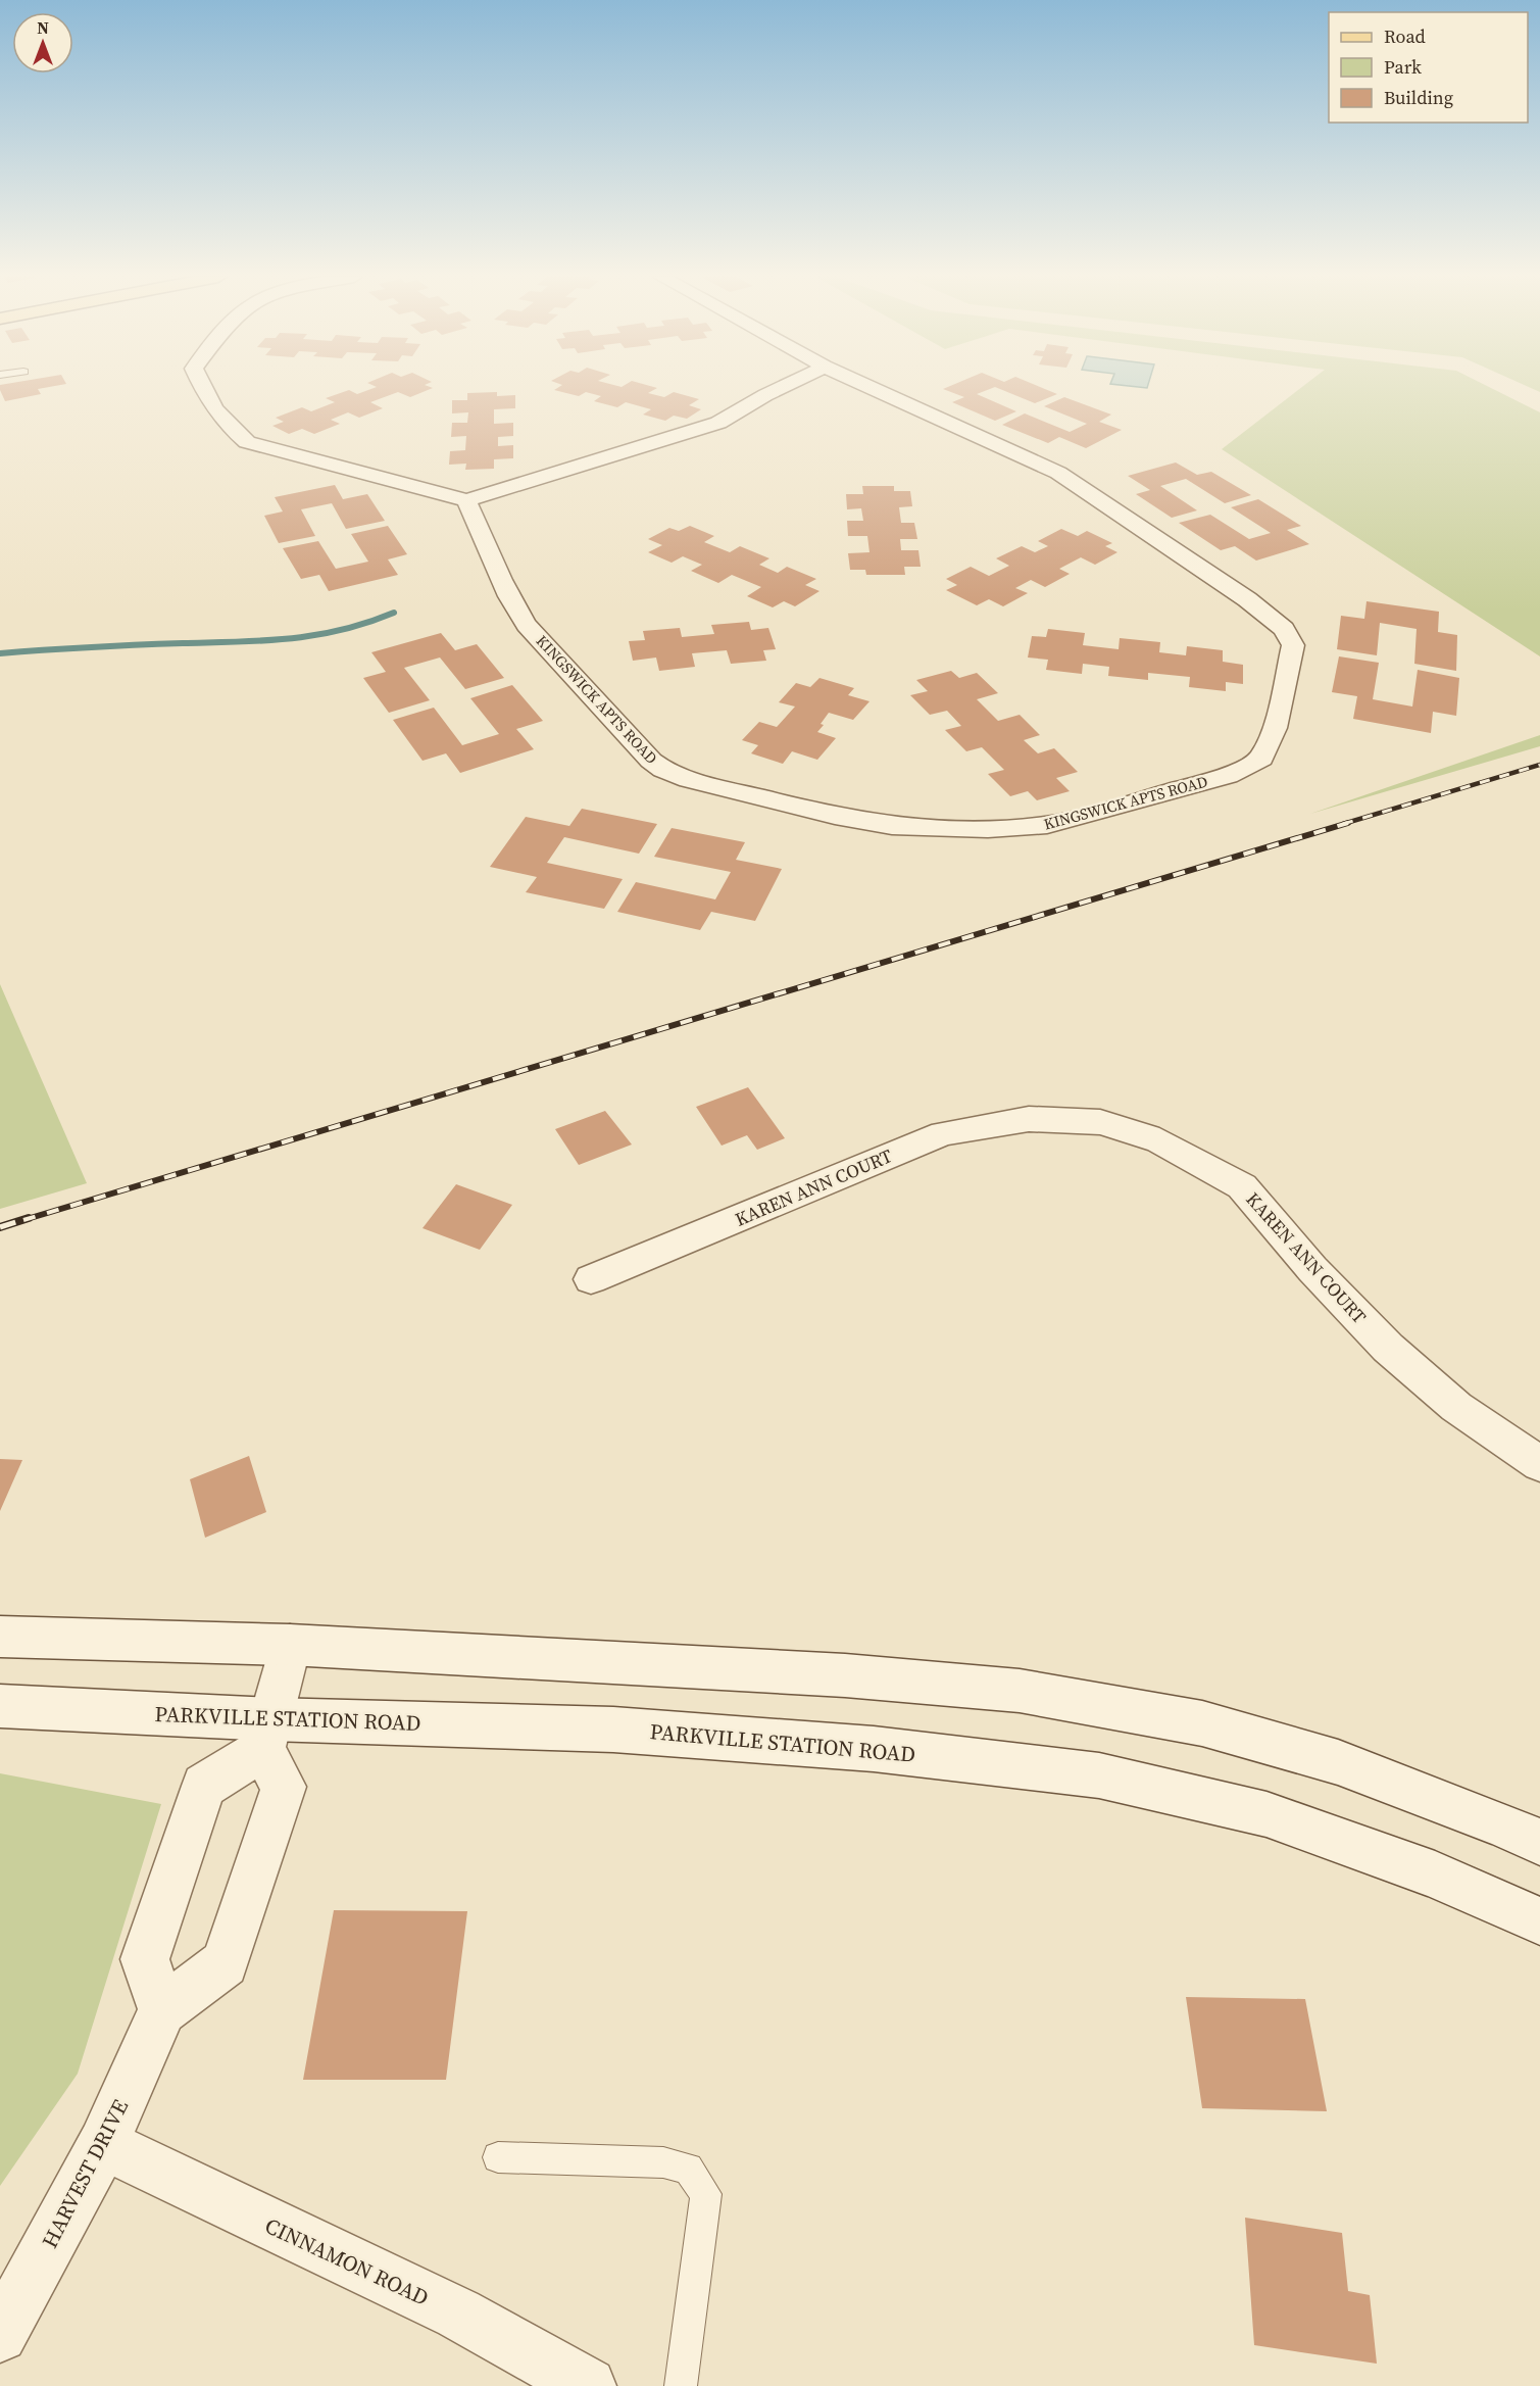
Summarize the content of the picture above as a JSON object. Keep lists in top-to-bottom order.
{
  "streets": {
    "street": [
      "KINGSWICK APTS ROAD",
      "KAREN ANN COURT",
      "PARKVILLE STATION ROAD",
      "HARVEST DRIVE",
      "CINNAMON ROAD"
    ]
  },
  "crossings": [
    ["PARKVILLE STATION ROAD", "HARVEST DRIVE"],
    ["HARVEST DRIVE", "CINNAMON ROAD"]
  ],
  "legend": ["Road", "Park", "Building"],
  "north": "top"
}
